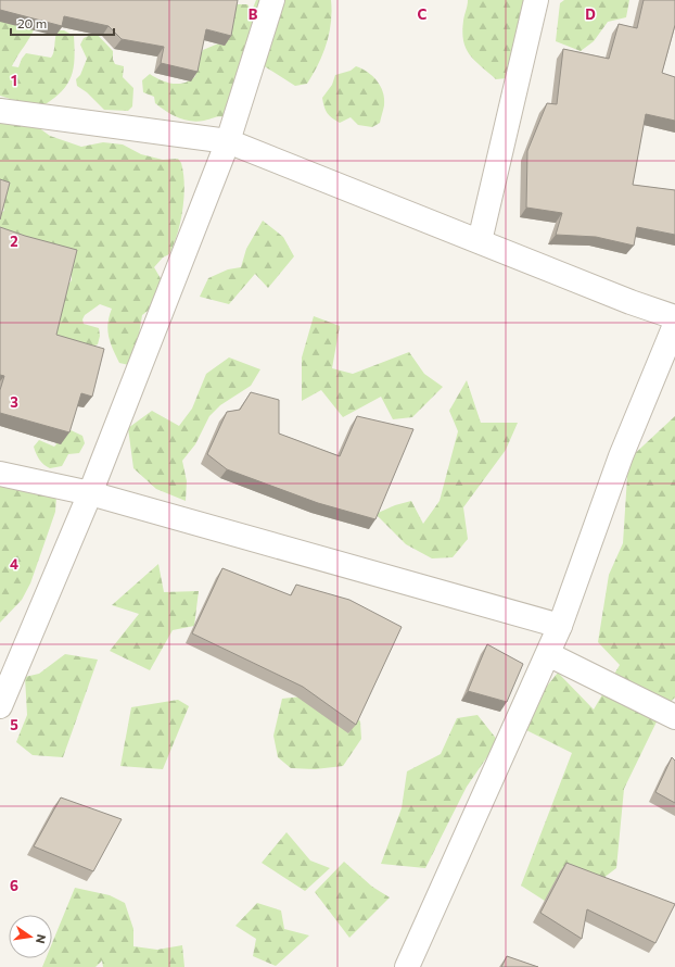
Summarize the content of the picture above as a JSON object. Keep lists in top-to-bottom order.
{
  "scale_bar": "20 m",
  "north": "right",
  "grid": {
    "columns": ["B", "C", "D"],
    "rows": [
      "1",
      "2",
      "3",
      "4",
      "5",
      "6"
    ]
  }
}
